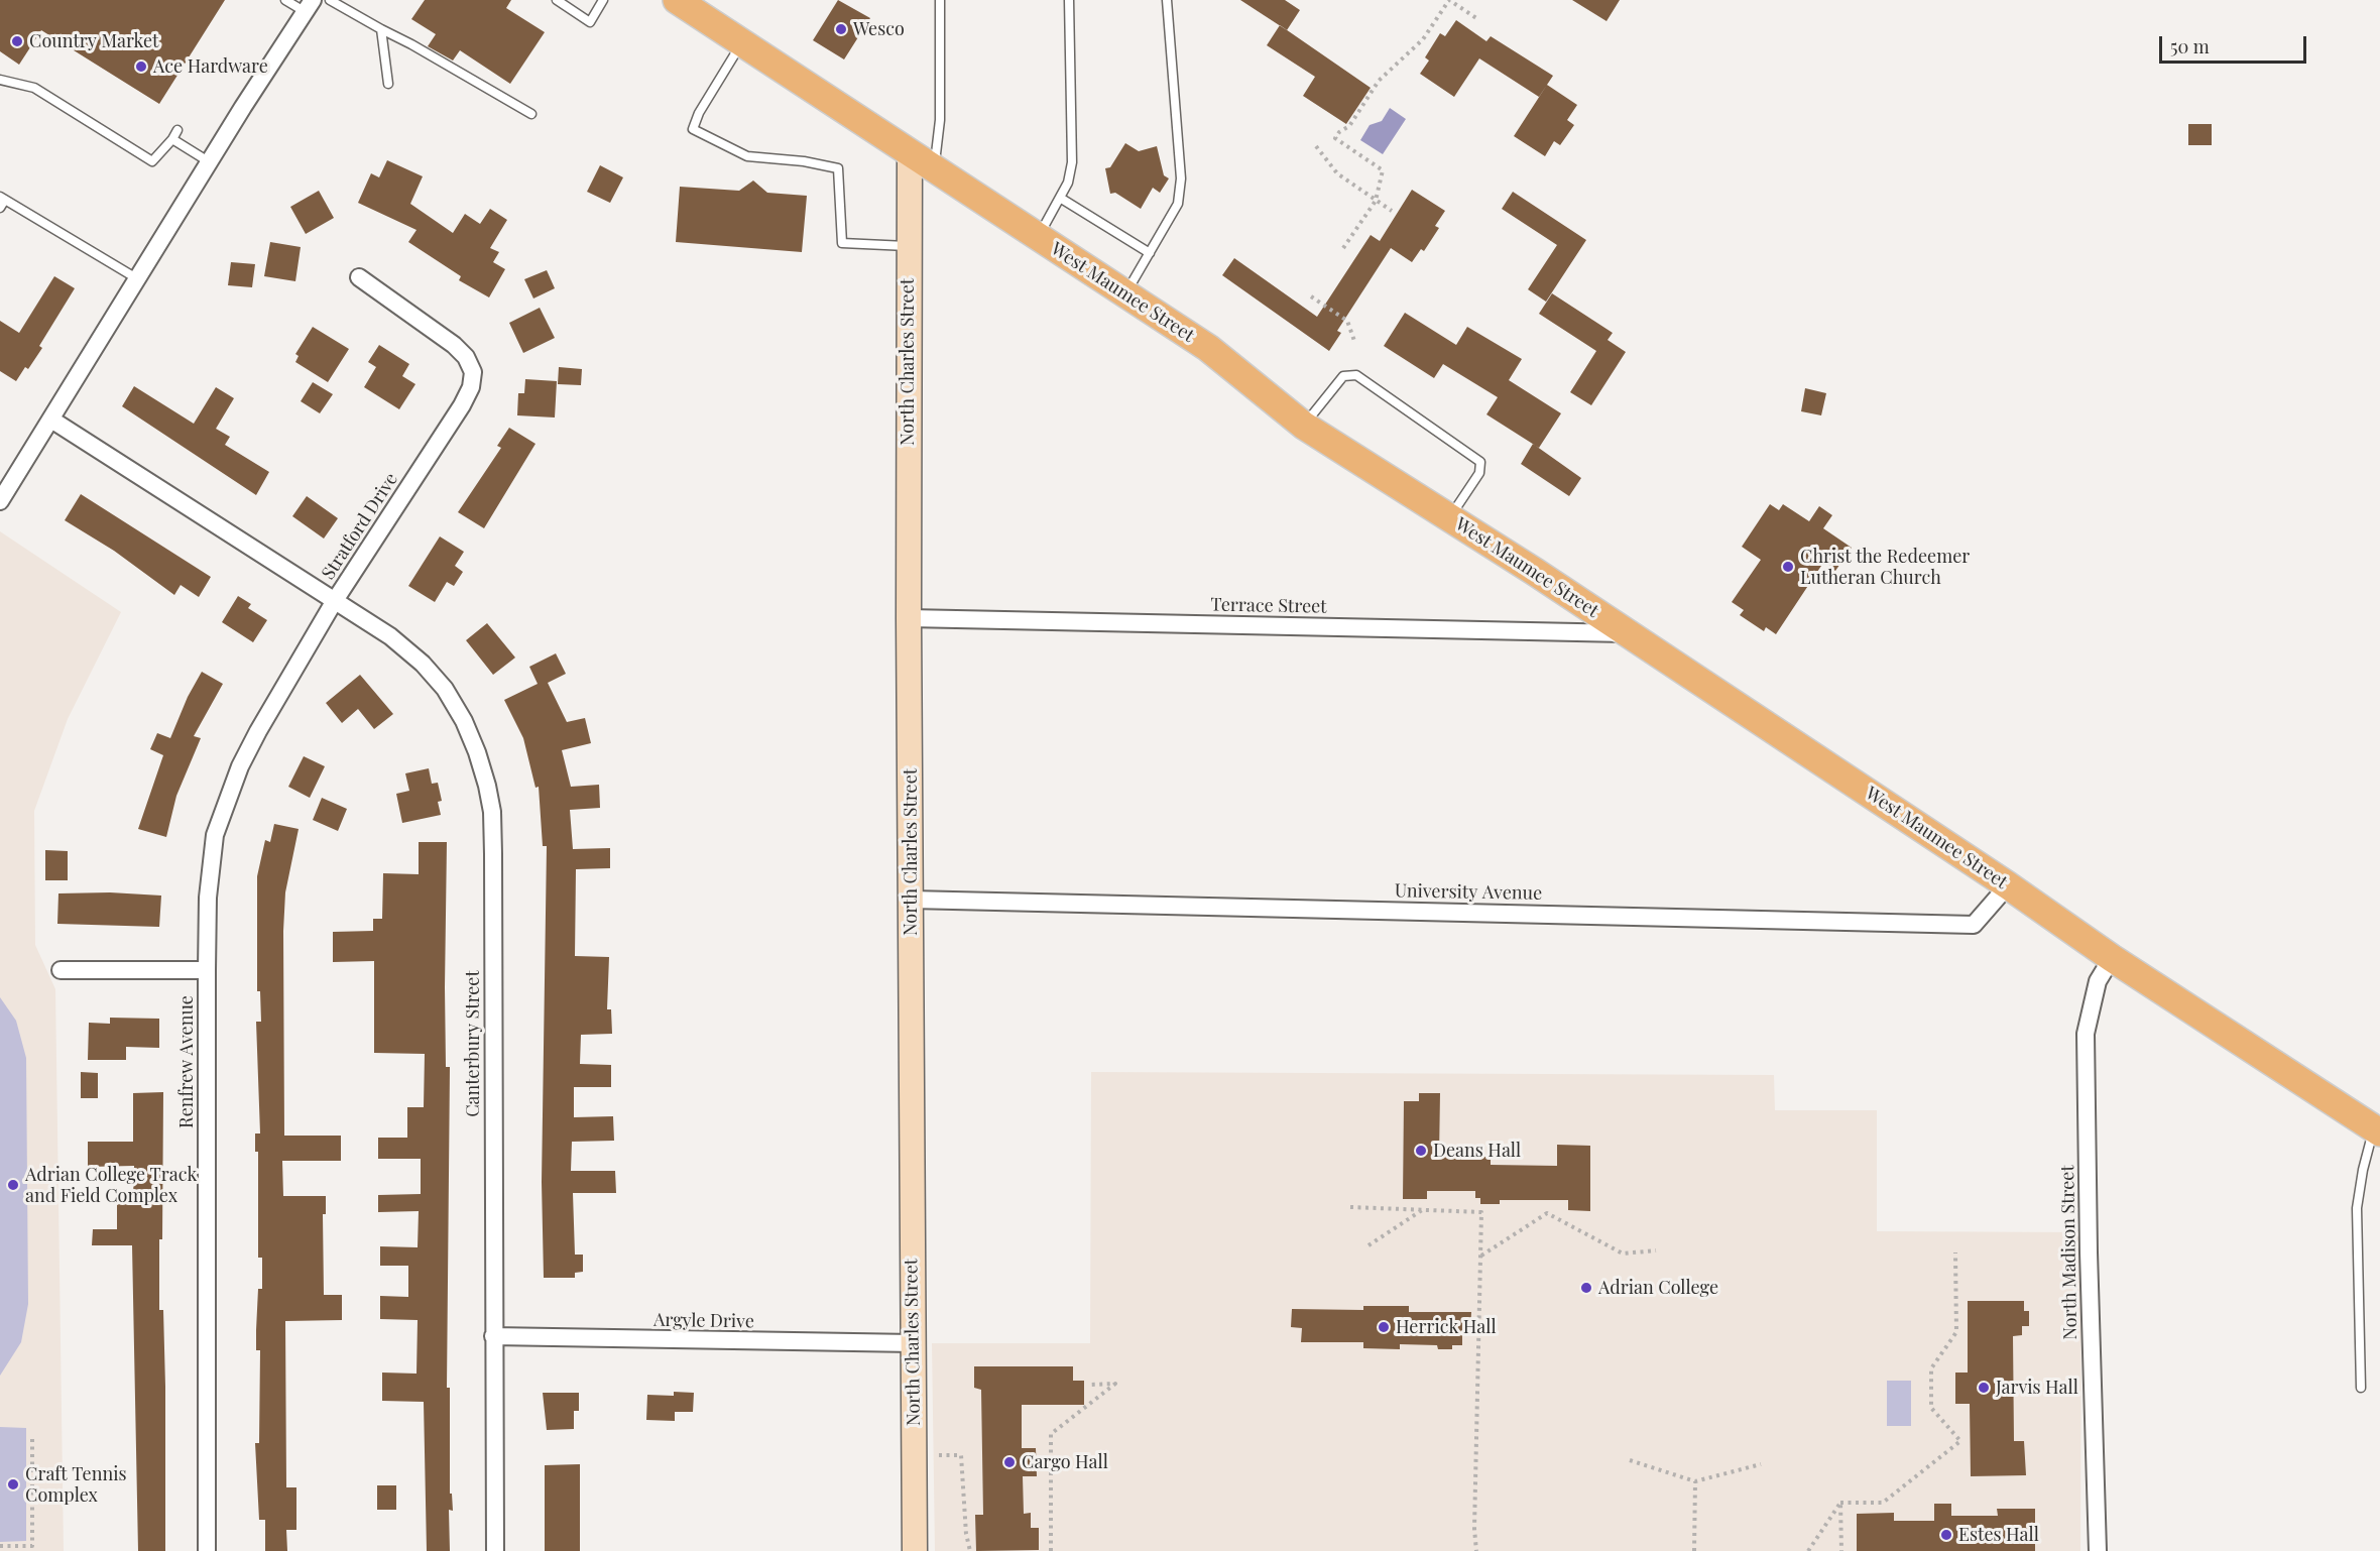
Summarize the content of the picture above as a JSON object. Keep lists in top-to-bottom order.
{
  "streets": {
    "main road": ["West Maumee Street"],
    "street": [
      "North Charles Street",
      "Stratford Drive",
      "Terrace Street",
      "University Avenue",
      "Canterbury Street",
      "Renfrew Avenue",
      "North Madison Street",
      "Argyle Drive"
    ]
  },
  "crossings": [
    ["West Maumee Street", "North Charles Street"],
    ["West Maumee Street", "Terrace Street"],
    ["West Maumee Street", "University Avenue"],
    ["West Maumee Street", "North Madison Street"],
    ["North Charles Street", "Terrace Street"],
    ["North Charles Street", "University Avenue"],
    ["North Charles Street", "Argyle Drive"],
    ["Stratford Drive", "Canterbury Street"],
    ["Stratford Drive", "Renfrew Avenue"],
    ["Canterbury Street", "Renfrew Avenue"],
    ["Canterbury Street", "Argyle Drive"]
  ],
  "places": [
    "Wesco",
    "Country Market",
    "Ace Hardware",
    "Christ the Redeemer Lutheran Church",
    "Deans Hall",
    "Adrian College Track and Field Complex",
    "Adrian College",
    "Herrick Hall",
    "Jarvis Hall",
    "Cargo Hall",
    "Craft Tennis Complex",
    "Estes Hall"
  ],
  "scale_bar": "50 m"
}
